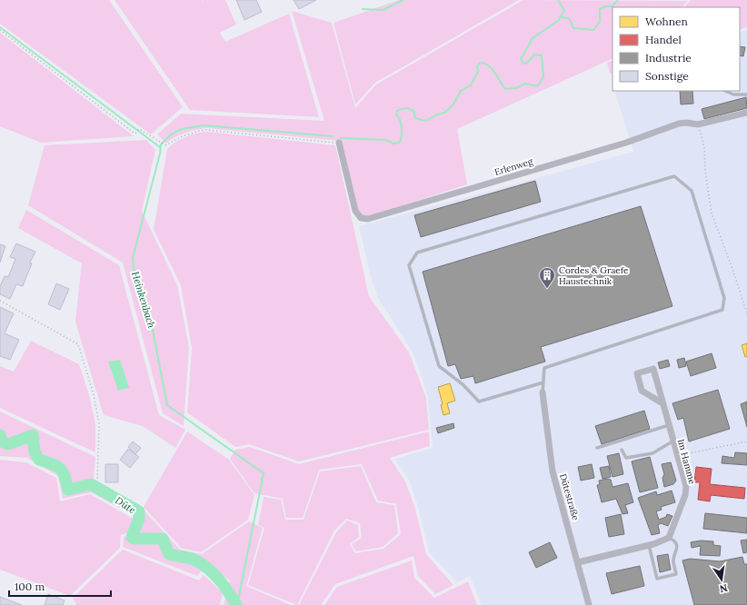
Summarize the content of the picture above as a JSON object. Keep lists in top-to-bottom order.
{
  "streets": {
    "street": ["Erlenweg", "Im Hamme", "Dütestraße"]
  },
  "water": ["Heinkenbach", "Düte"],
  "places": {
    "building": ["Cordes & Graefe Haustechnik"]
  },
  "legend": [
    "Wohnen",
    "Handel",
    "Industrie",
    "Sonstige"
  ],
  "scale_bar": "100 m",
  "north": "bottom"
}
